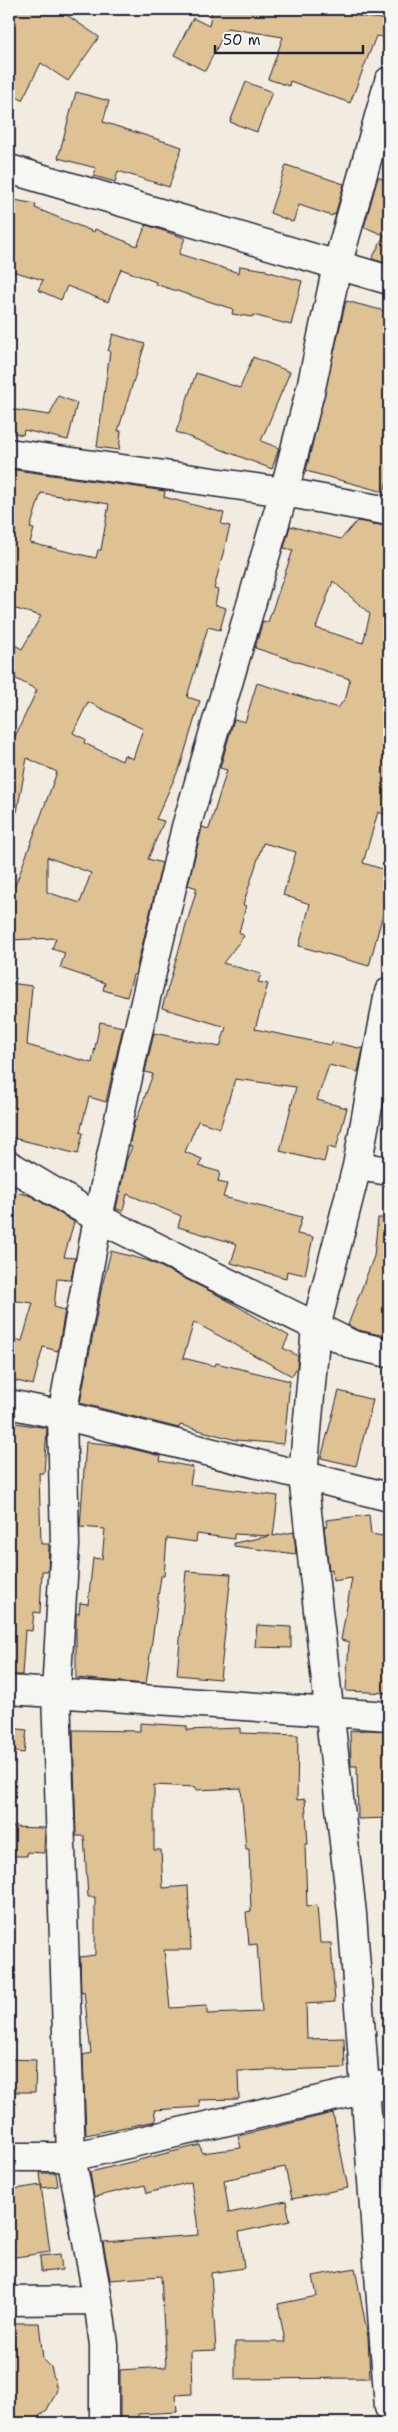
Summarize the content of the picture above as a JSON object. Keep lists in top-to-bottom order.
{
  "scale_bar": "50 m"
}
